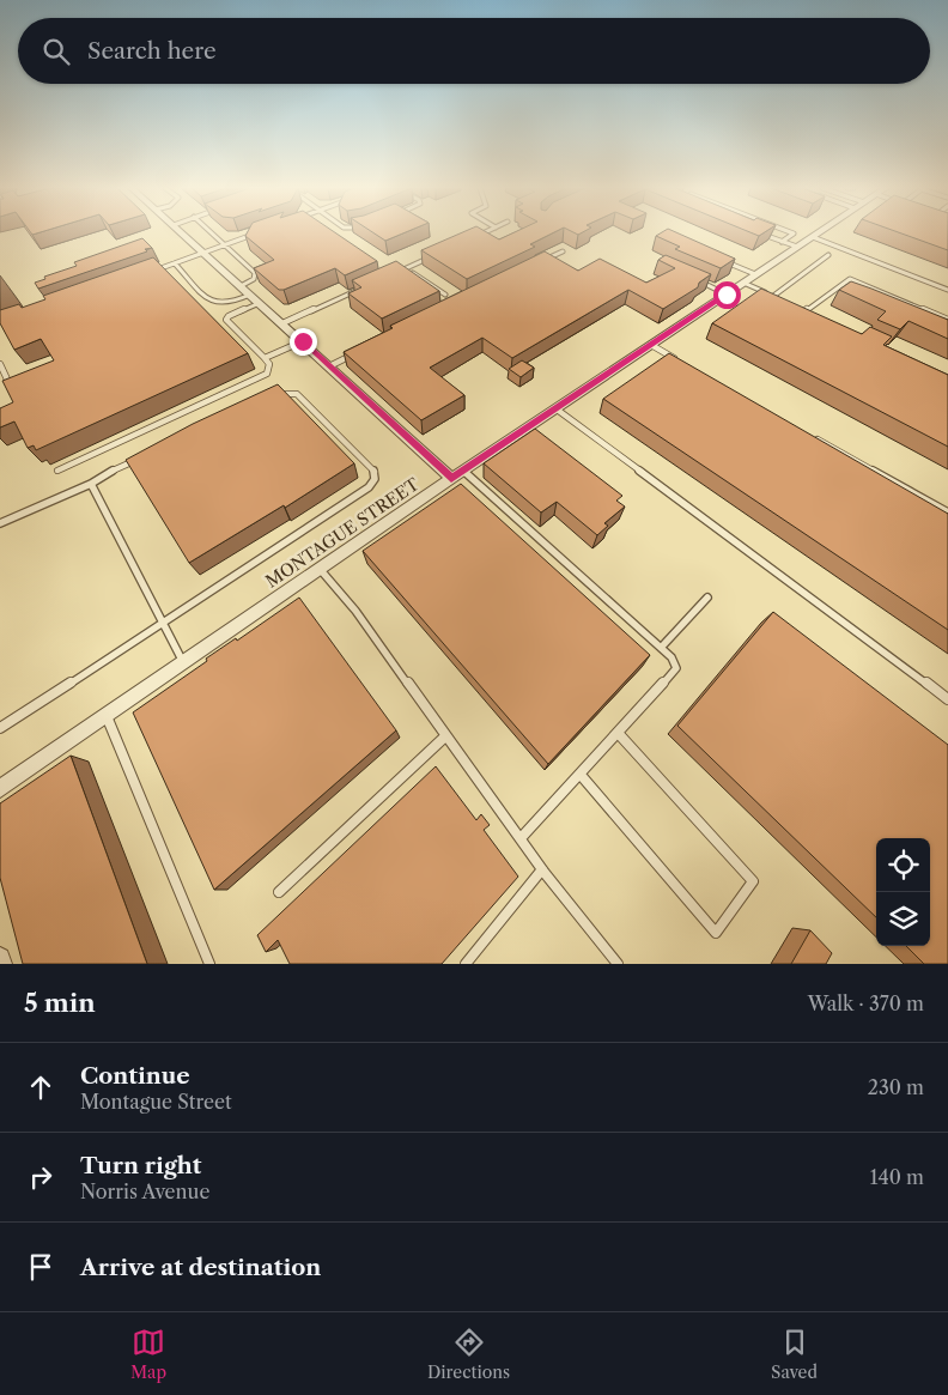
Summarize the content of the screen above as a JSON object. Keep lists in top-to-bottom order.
{
  "streets": {
    "street": ["MONTAGUE STREET"]
  },
  "page": {
    "search": "Search here",
    "heading": ["5 min", "Walk · 370 m"],
    "list": [
      ["Continue", "Montague Street", "230 m"],
      ["Turn right", "Norris Avenue", "140 m"],
      "Arrive at destination"
    ],
    "nav": ["Map", "Directions", "Saved"]
  }
}
